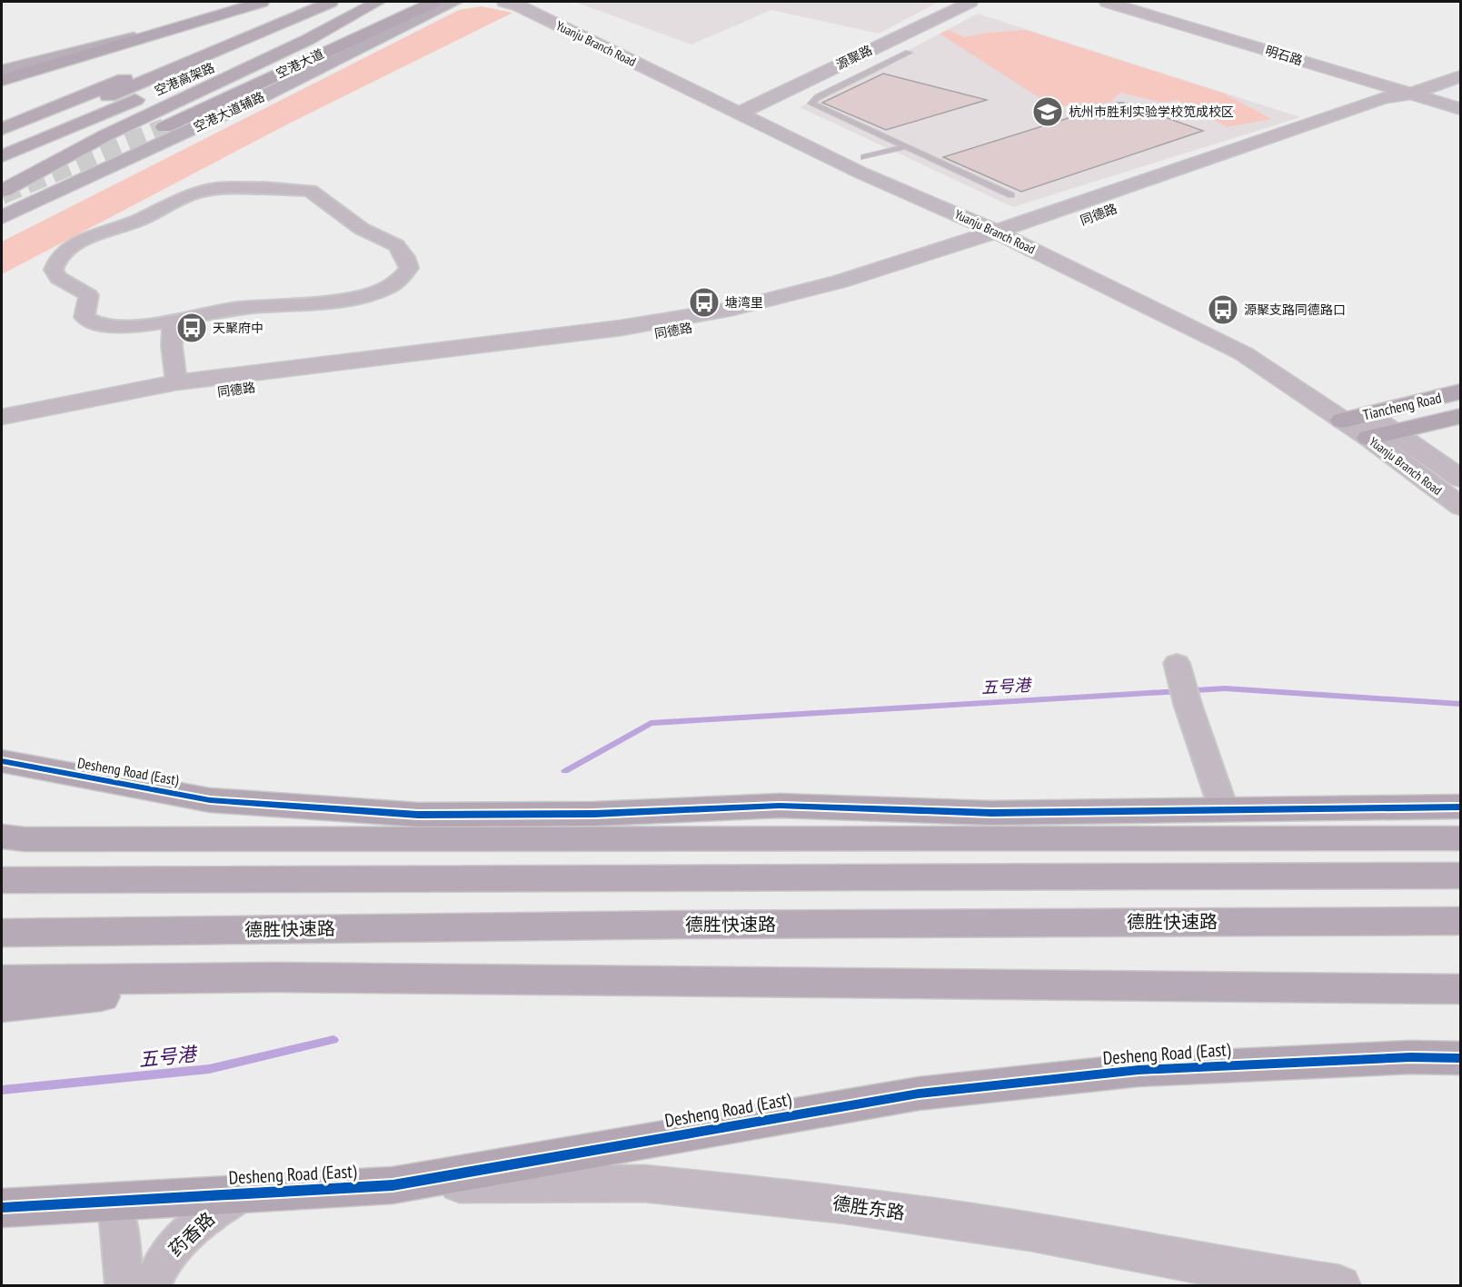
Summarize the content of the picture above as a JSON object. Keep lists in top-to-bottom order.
{
  "streets": {
    "highway": ["空港高架路", "德胜快速路"],
    "main road": [
      "空港大道",
      "空港大道辅路",
      "Tiancheng Road",
      "Desheng Road (East)"
    ],
    "street": [
      "Yuanju Branch Road",
      "明石路",
      "源聚路",
      "同德路",
      "德胜东路",
      "药香路"
    ]
  },
  "crossings": [
    ["Yuanju Branch Road", "源聚路"],
    ["Yuanju Branch Road", "同德路"],
    ["Yuanju Branch Road", "Tiancheng Road"],
    ["明石路", "同德路"],
    ["Desheng Road (East)", "德胜东路"],
    ["Desheng Road (East)", "药香路"]
  ],
  "water": ["五号港"],
  "places": {
    "school or university": ["杭州市胜利实验学校笕成校区"],
    "bus stop": ["塘湾里", "源聚支路同德路口", "天聚府中"]
  }
}
